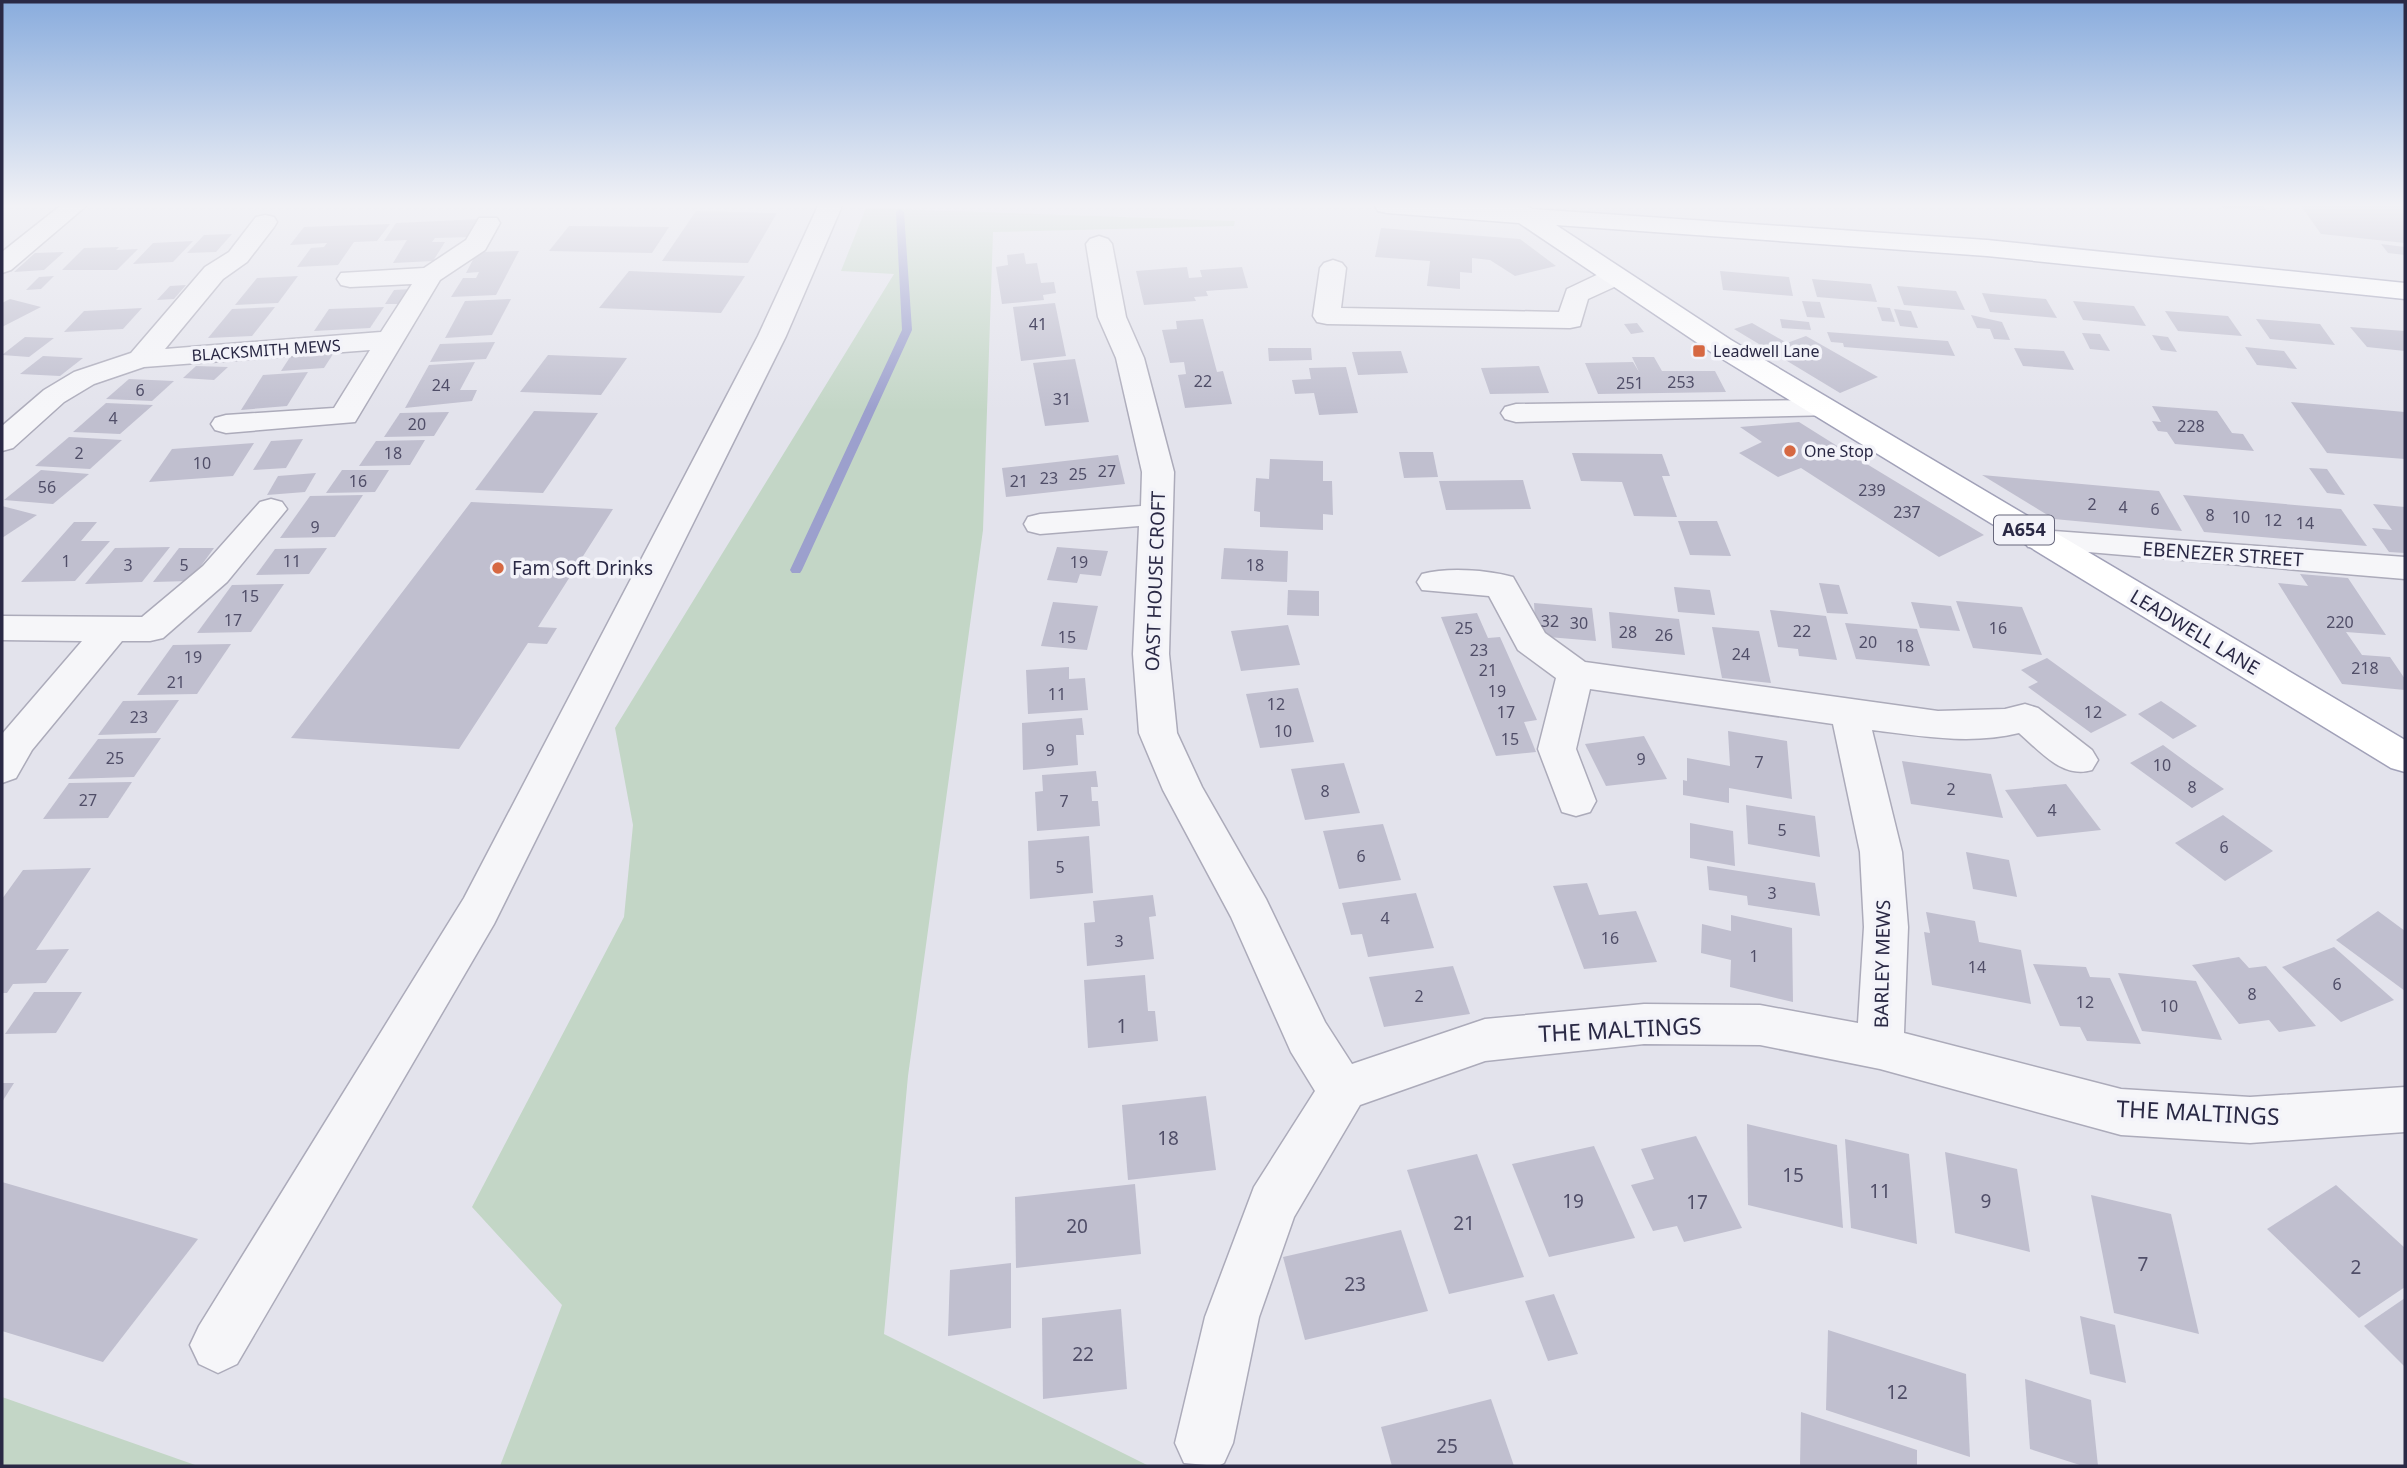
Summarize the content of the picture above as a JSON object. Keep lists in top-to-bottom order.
{
  "streets": {
    "main road": ["A654", "LEADWELL LANE"],
    "street": [
      "BLACKSMITH MEWS",
      "EBENEZER STREET",
      "OAST HOUSE CROFT",
      "BARLEY MEWS",
      "THE MALTINGS"
    ]
  },
  "crossings": [
    ["EBENEZER STREET", "LEADWELL LANE"],
    ["OAST HOUSE CROFT", "THE MALTINGS"],
    ["BARLEY MEWS", "THE MALTINGS"]
  ],
  "places": {
    "transit": ["Leadwell Lane"],
    "other": ["One Stop", "Fam Soft Drinks"]
  },
  "house_numbers": [
    "41",
    "22",
    "253",
    "251",
    "24",
    "6",
    "31",
    "4",
    "20",
    "228",
    "2",
    "18",
    "10",
    "27",
    "25",
    "23",
    "16",
    "21",
    "56",
    "239",
    "2",
    "4",
    "6",
    "237",
    "8",
    "10",
    "12",
    "14",
    "9",
    "1",
    "11",
    "19",
    "3",
    "5",
    "18",
    "15",
    "17",
    "32",
    "220",
    "30",
    "25",
    "16",
    "22",
    "28",
    "26",
    "15",
    "20",
    "18",
    "23",
    "24",
    "19",
    "218",
    "21",
    "21",
    "19",
    "11",
    "12",
    "17",
    "12",
    "23",
    "10",
    "15",
    "9",
    "25",
    "9",
    "7",
    "10",
    "8",
    "2",
    "8",
    "27",
    "7",
    "4",
    "5",
    "6",
    "6",
    "5",
    "3",
    "4",
    "16",
    "3",
    "1",
    "14",
    "6",
    "8",
    "2",
    "12",
    "10",
    "1",
    "18",
    "15",
    "11",
    "19",
    "9",
    "17",
    "21",
    "20",
    "7",
    "2",
    "23",
    "22",
    "12",
    "25"
  ]
}
